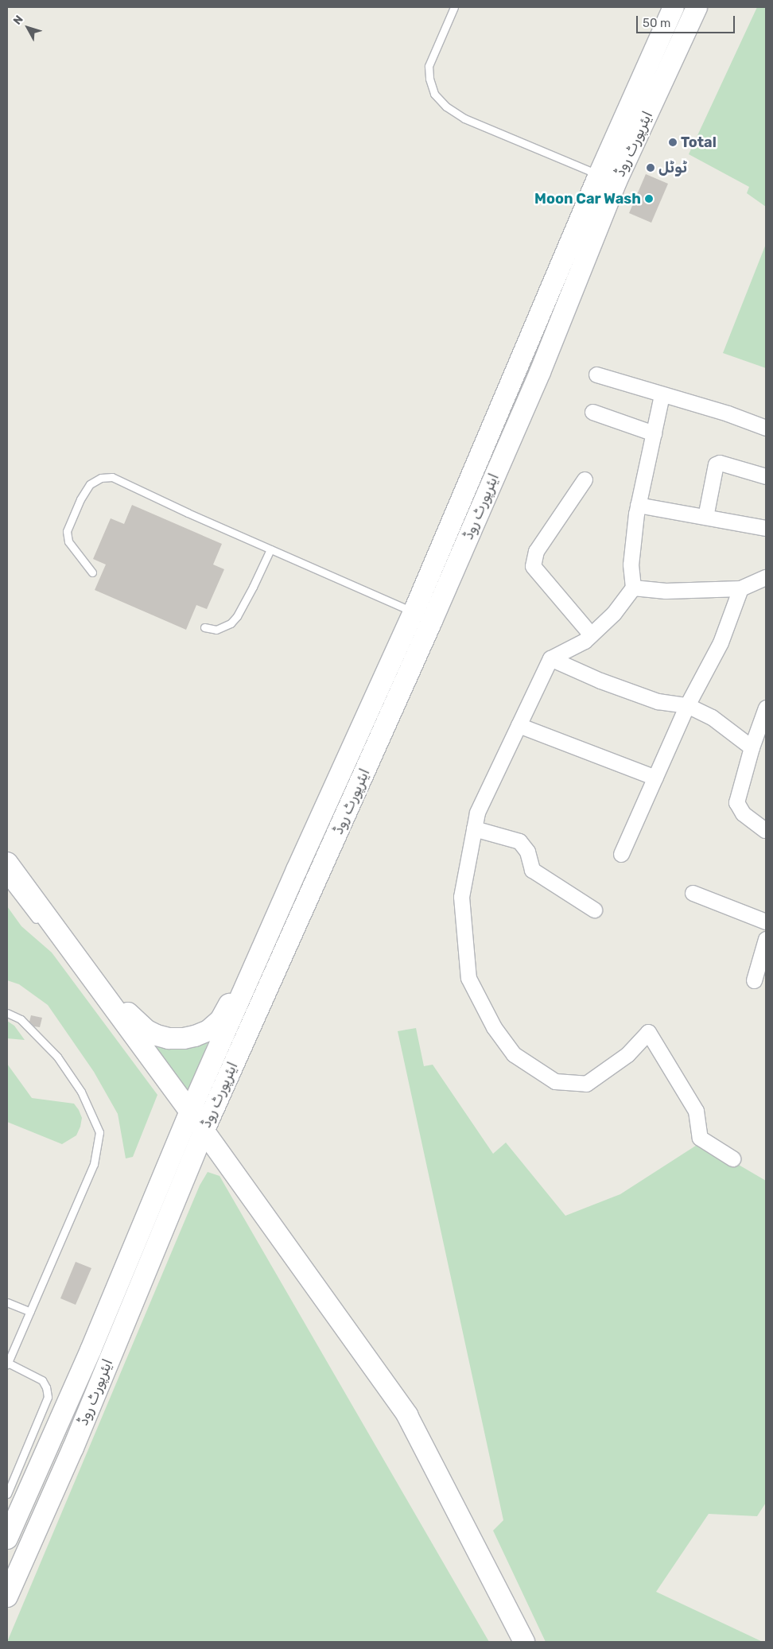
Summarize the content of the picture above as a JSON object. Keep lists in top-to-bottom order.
{
  "streets": {
    "main road": ["ایئرپورٹ روڈ"]
  },
  "places": ["Total", "ٹوٹل", "Moon Car Wash"],
  "scale_bar": "50 m",
  "north": "top left"
}
